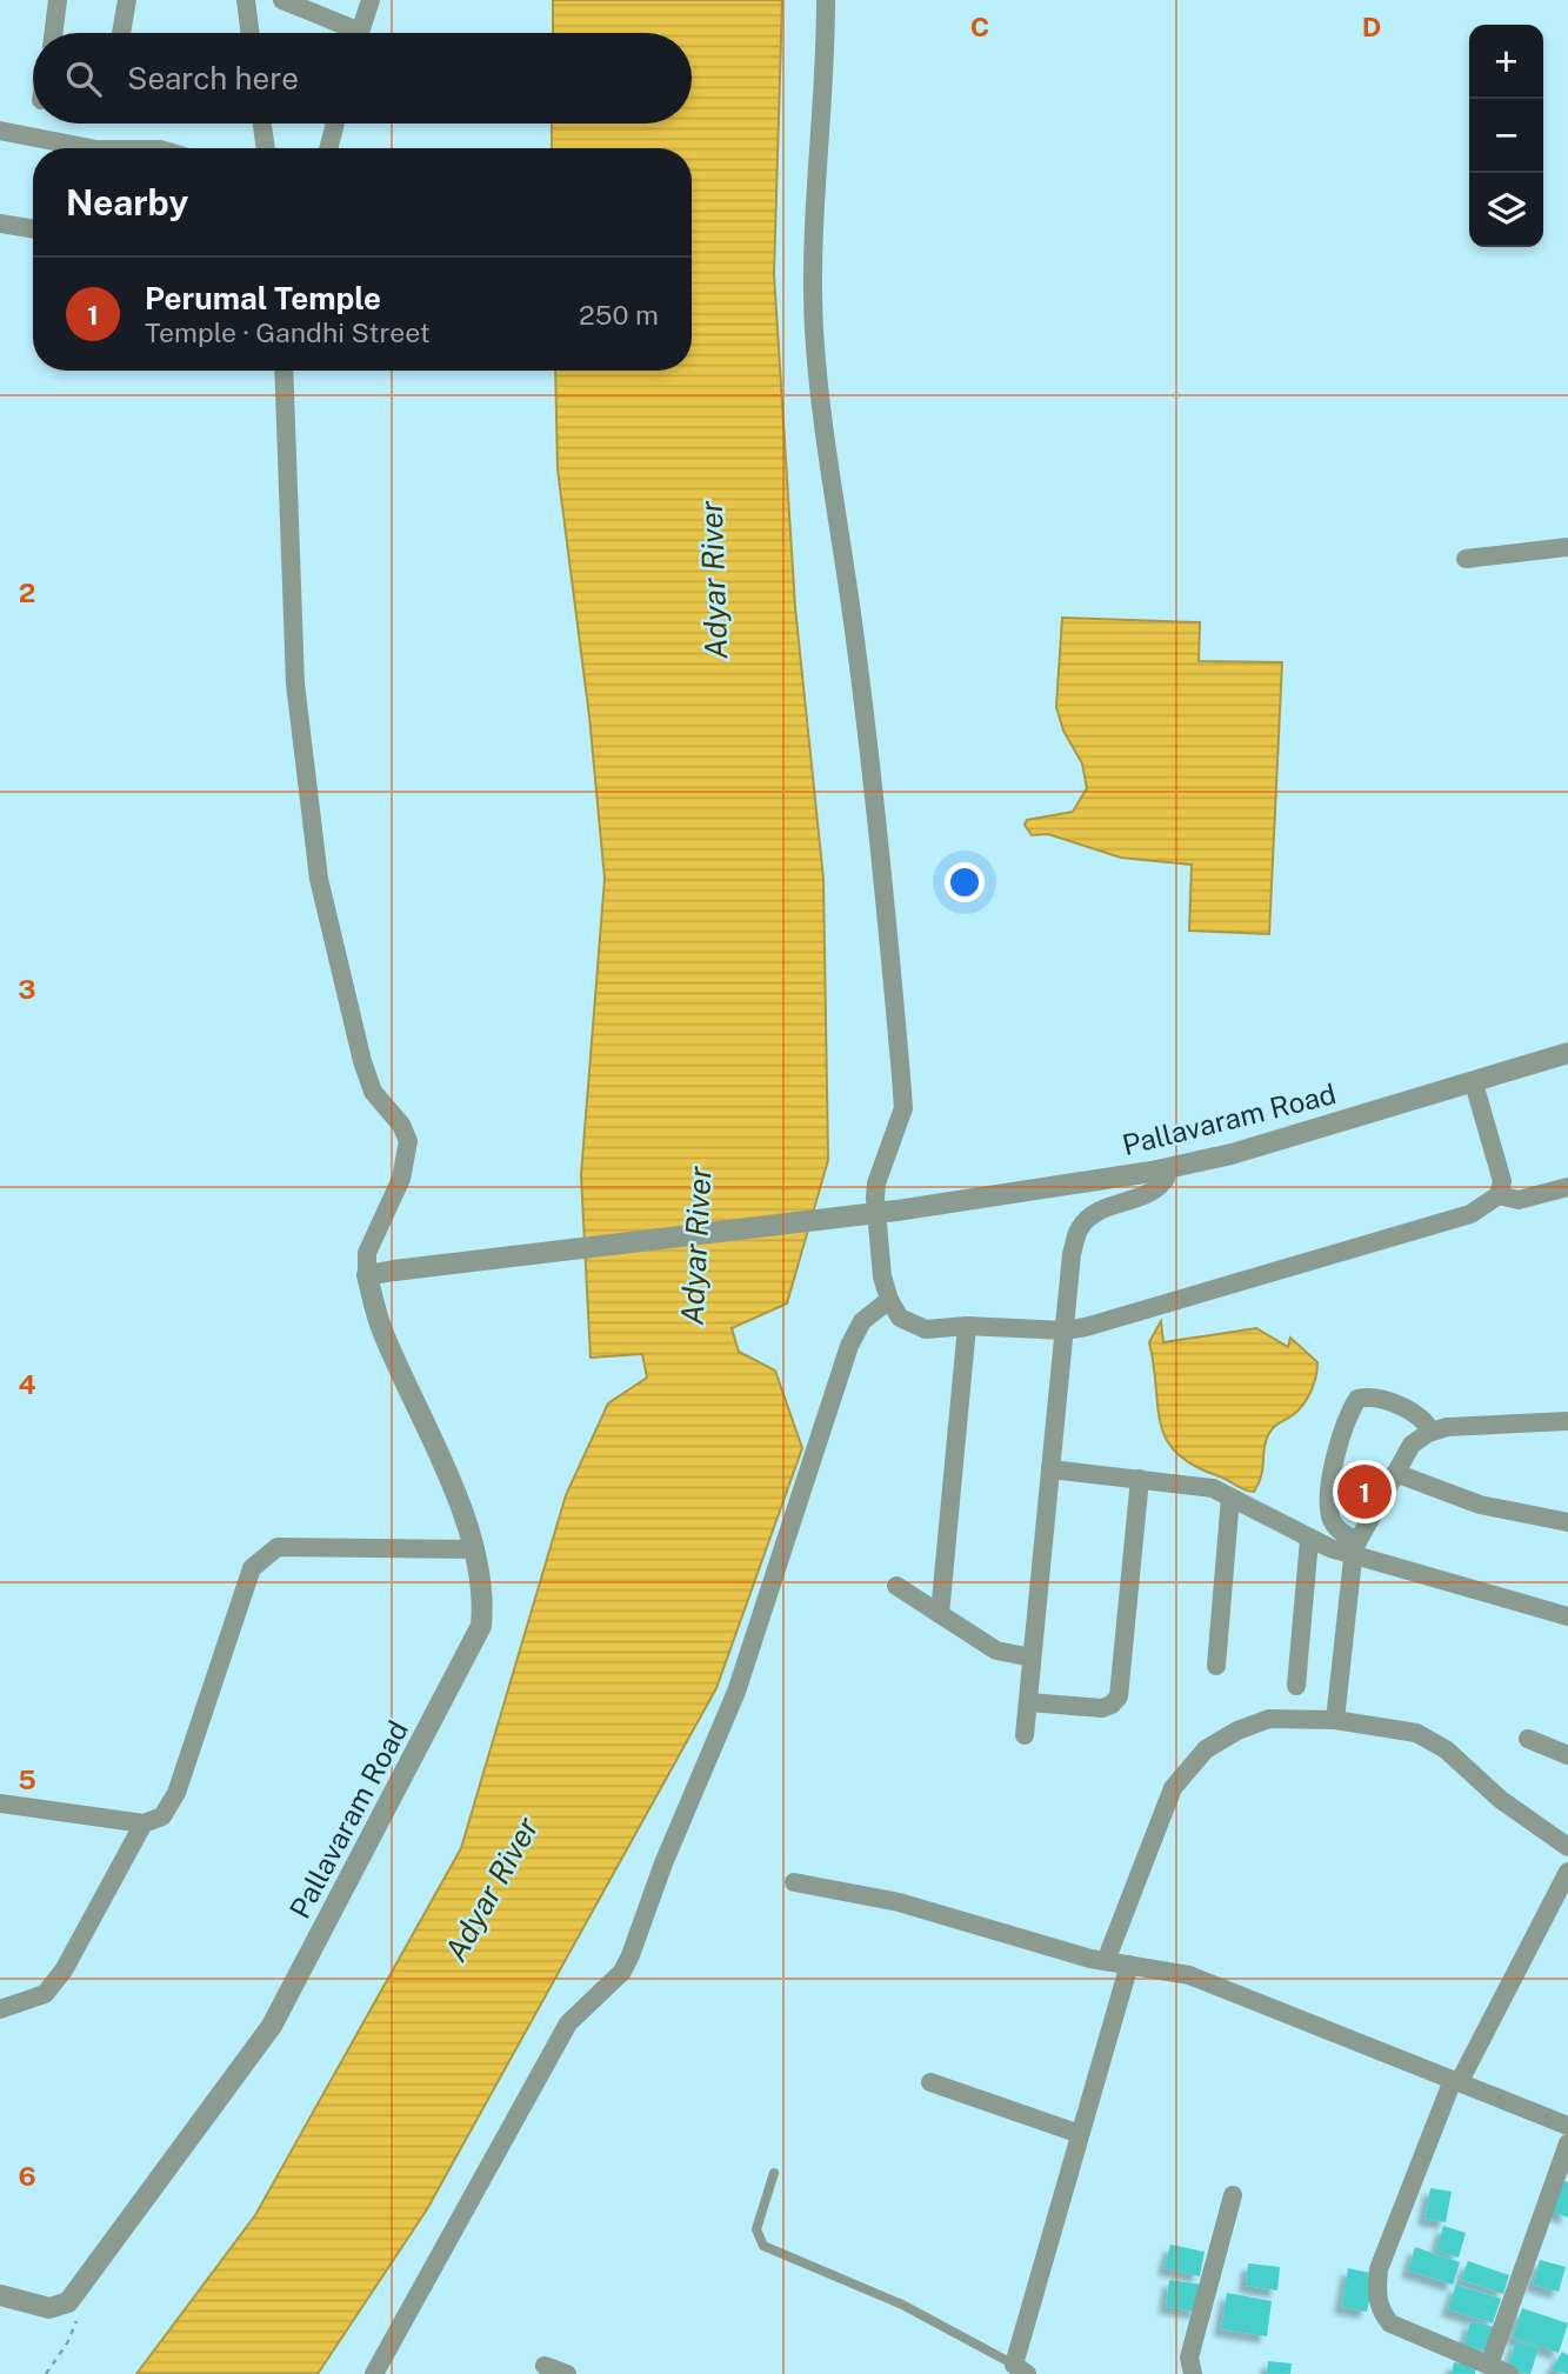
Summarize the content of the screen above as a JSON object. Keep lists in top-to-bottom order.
{
  "streets": {
    "street": ["Pallavaram Road"]
  },
  "water": ["Adyar River"],
  "page": {
    "map_buttons": ["+", "−"],
    "search": "Search here",
    "heading": "Nearby",
    "list": [
      {
        "mark": "1",
        "name": "Perumal Temple",
        "note": "Temple · Gandhi Street",
        "value": "250 m"
      }
    ],
    "pins": "1"
  },
  "grid": {
    "columns": ["C", "D"],
    "rows": [
      "2",
      "3",
      "4",
      "5",
      "6"
    ]
  }
}
